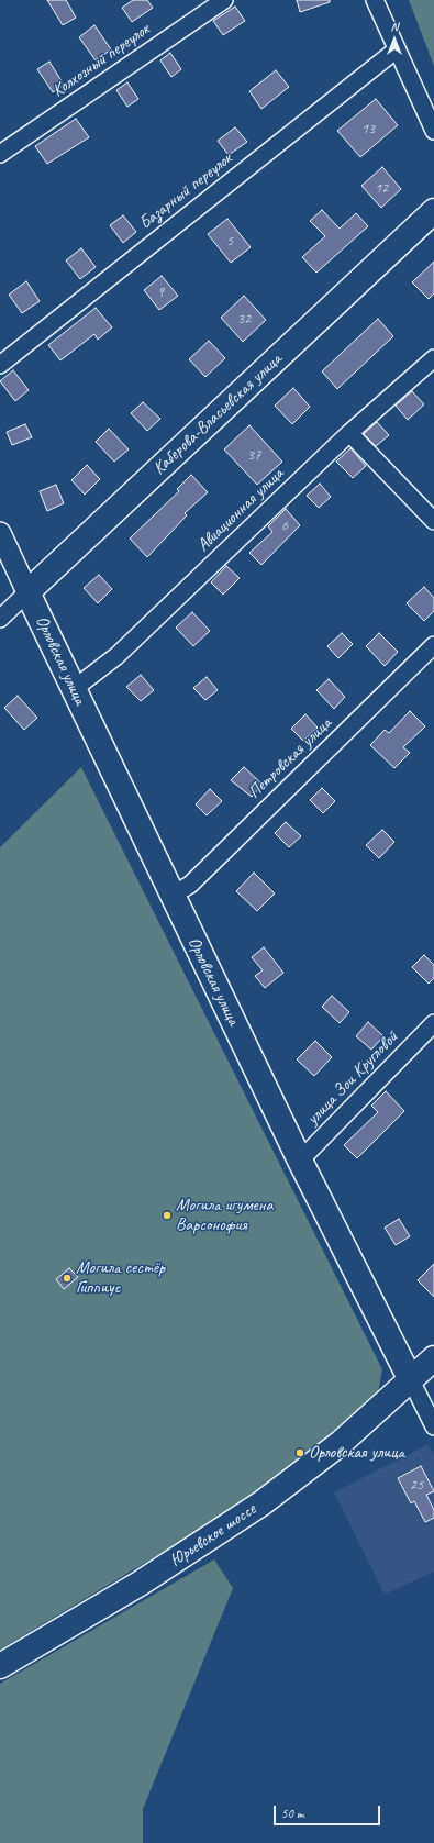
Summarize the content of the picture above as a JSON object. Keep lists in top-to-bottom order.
{
  "streets": {
    "main road": ["Каберова-Власьевская улица", "Орловская улица", "Юрьевское шоссе"],
    "street": [
      "Колхозный переулок",
      "Базарный переулок",
      "Авиационная улица",
      "Петровская улица",
      "улица Зои Кругловой"
    ]
  },
  "crossings": [
    ["Каберова-Власьевская улица", "Орловская улица"],
    ["Авиационная улица", "Орловская улица"],
    ["Орловская улица", "Петровская улица"],
    ["Орловская улица", "улица Зои Кругловой"],
    ["Орловская улица", "Юрьевское шоссе"]
  ],
  "places": ["Могила игумена Варсонофия", "Могила сестёр Гиппиус", "Орловская улица"],
  "house_numbers": [
    "13",
    "12",
    "5",
    "9",
    "32",
    "37",
    "6",
    "25"
  ],
  "scale_bar": "50 m",
  "north": "top"
}
